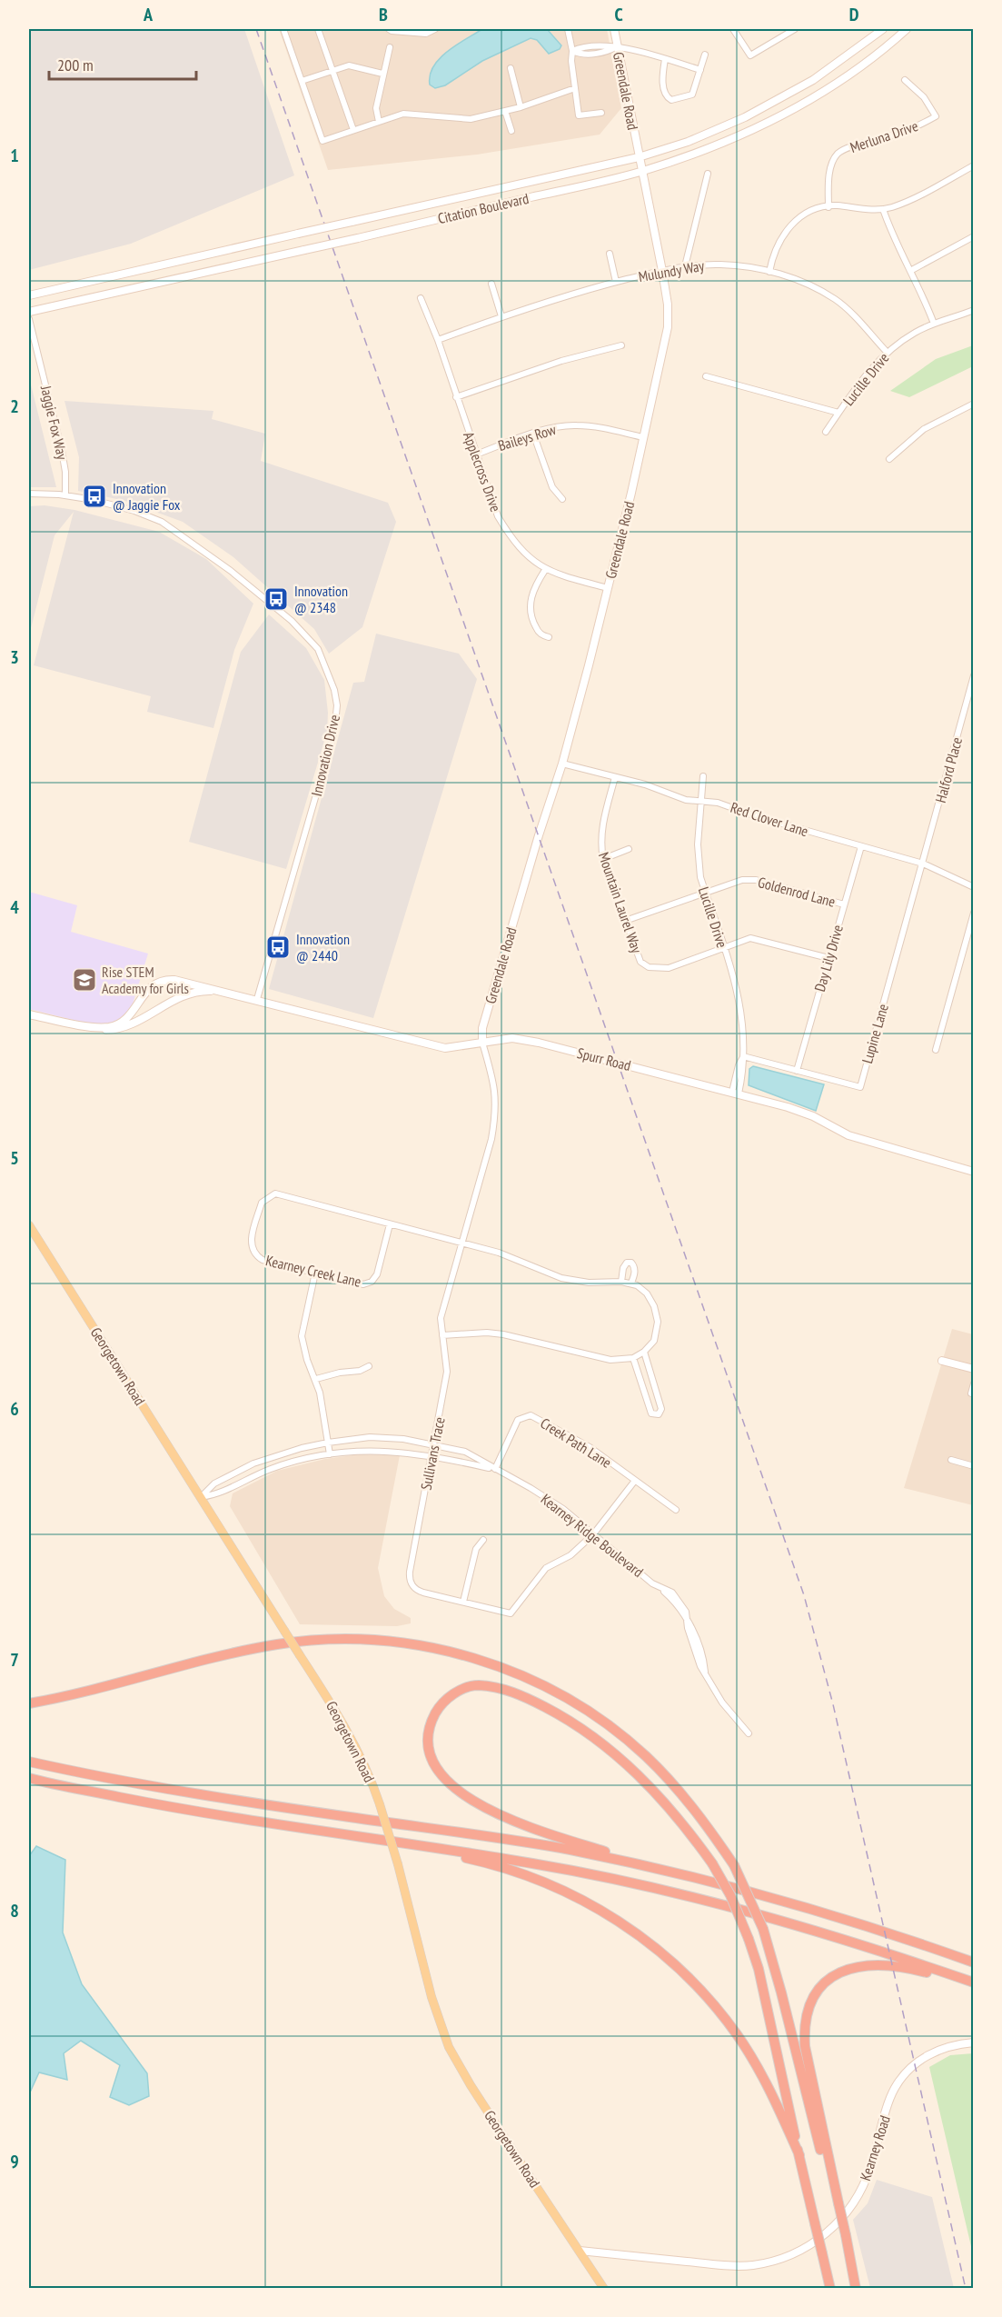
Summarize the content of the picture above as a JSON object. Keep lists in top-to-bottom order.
{
  "streets": {
    "main road": ["Georgetown Road"],
    "street": [
      "Greendale Road",
      "Merluna Drive",
      "Citation Boulevard",
      "Mulundy Way",
      "Lucille Drive",
      "Jaggie Fox Way",
      "Baileys Row",
      "Applecross Drive",
      "Innovation Drive",
      "Halford Place",
      "Red Clover Lane",
      "Goldenrod Lane",
      "Mountain Laurel Way",
      "Day Lily Drive",
      "Lupine Lane",
      "Spurr Road",
      "Kearney Creek Lane",
      "Creek Path Lane",
      "Sullivans Trace",
      "Kearney Ridge Boulevard",
      "Kearney Road"
    ]
  },
  "crossings": [
    ["Greendale Road", "Citation Boulevard"],
    ["Greendale Road", "Mulundy Way"],
    ["Greendale Road", "Baileys Row"],
    ["Greendale Road", "Applecross Drive"],
    ["Greendale Road", "Red Clover Lane"],
    ["Greendale Road", "Spurr Road"],
    ["Greendale Road", "Sullivans Trace"],
    ["Mulundy Way", "Lucille Drive"],
    ["Mulundy Way", "Applecross Drive"],
    ["Lucille Drive", "Red Clover Lane"],
    ["Lucille Drive", "Goldenrod Lane"],
    ["Lucille Drive", "Mountain Laurel Way"],
    ["Lucille Drive", "Lupine Lane"],
    ["Lucille Drive", "Spurr Road"],
    ["Jaggie Fox Way", "Innovation Drive"],
    ["Baileys Row", "Applecross Drive"],
    ["Innovation Drive", "Spurr Road"],
    ["Halford Place", "Red Clover Lane"],
    ["Halford Place", "Lupine Lane"],
    ["Red Clover Lane", "Mountain Laurel Way"],
    ["Red Clover Lane", "Day Lily Drive"],
    ["Red Clover Lane", "Lupine Lane"],
    ["Goldenrod Lane", "Mountain Laurel Way"],
    ["Goldenrod Lane", "Day Lily Drive"],
    ["Mountain Laurel Way", "Day Lily Drive"],
    ["Day Lily Drive", "Lupine Lane"],
    ["Spurr Road", "Sullivans Trace"],
    ["Kearney Creek Lane", "Sullivans Trace"],
    ["Georgetown Road", "Kearney Ridge Boulevard"],
    ["Georgetown Road", "Kearney Road"],
    ["Creek Path Lane", "Sullivans Trace"],
    ["Creek Path Lane", "Kearney Ridge Boulevard"],
    ["Sullivans Trace", "Kearney Ridge Boulevard"]
  ],
  "places": {
    "bus stop": ["Innovation @ Jaggie Fox", "Innovation @ 2348", "Innovation @ 2440"],
    "school or university": ["Rise STEM Academy for Girls"]
  },
  "scale_bar": "200 m",
  "grid": {
    "columns": [
      "A",
      "B",
      "C",
      "D"
    ],
    "rows": [
      "1",
      "2",
      "3",
      "4",
      "5",
      "6",
      "7",
      "8",
      "9"
    ]
  }
}
